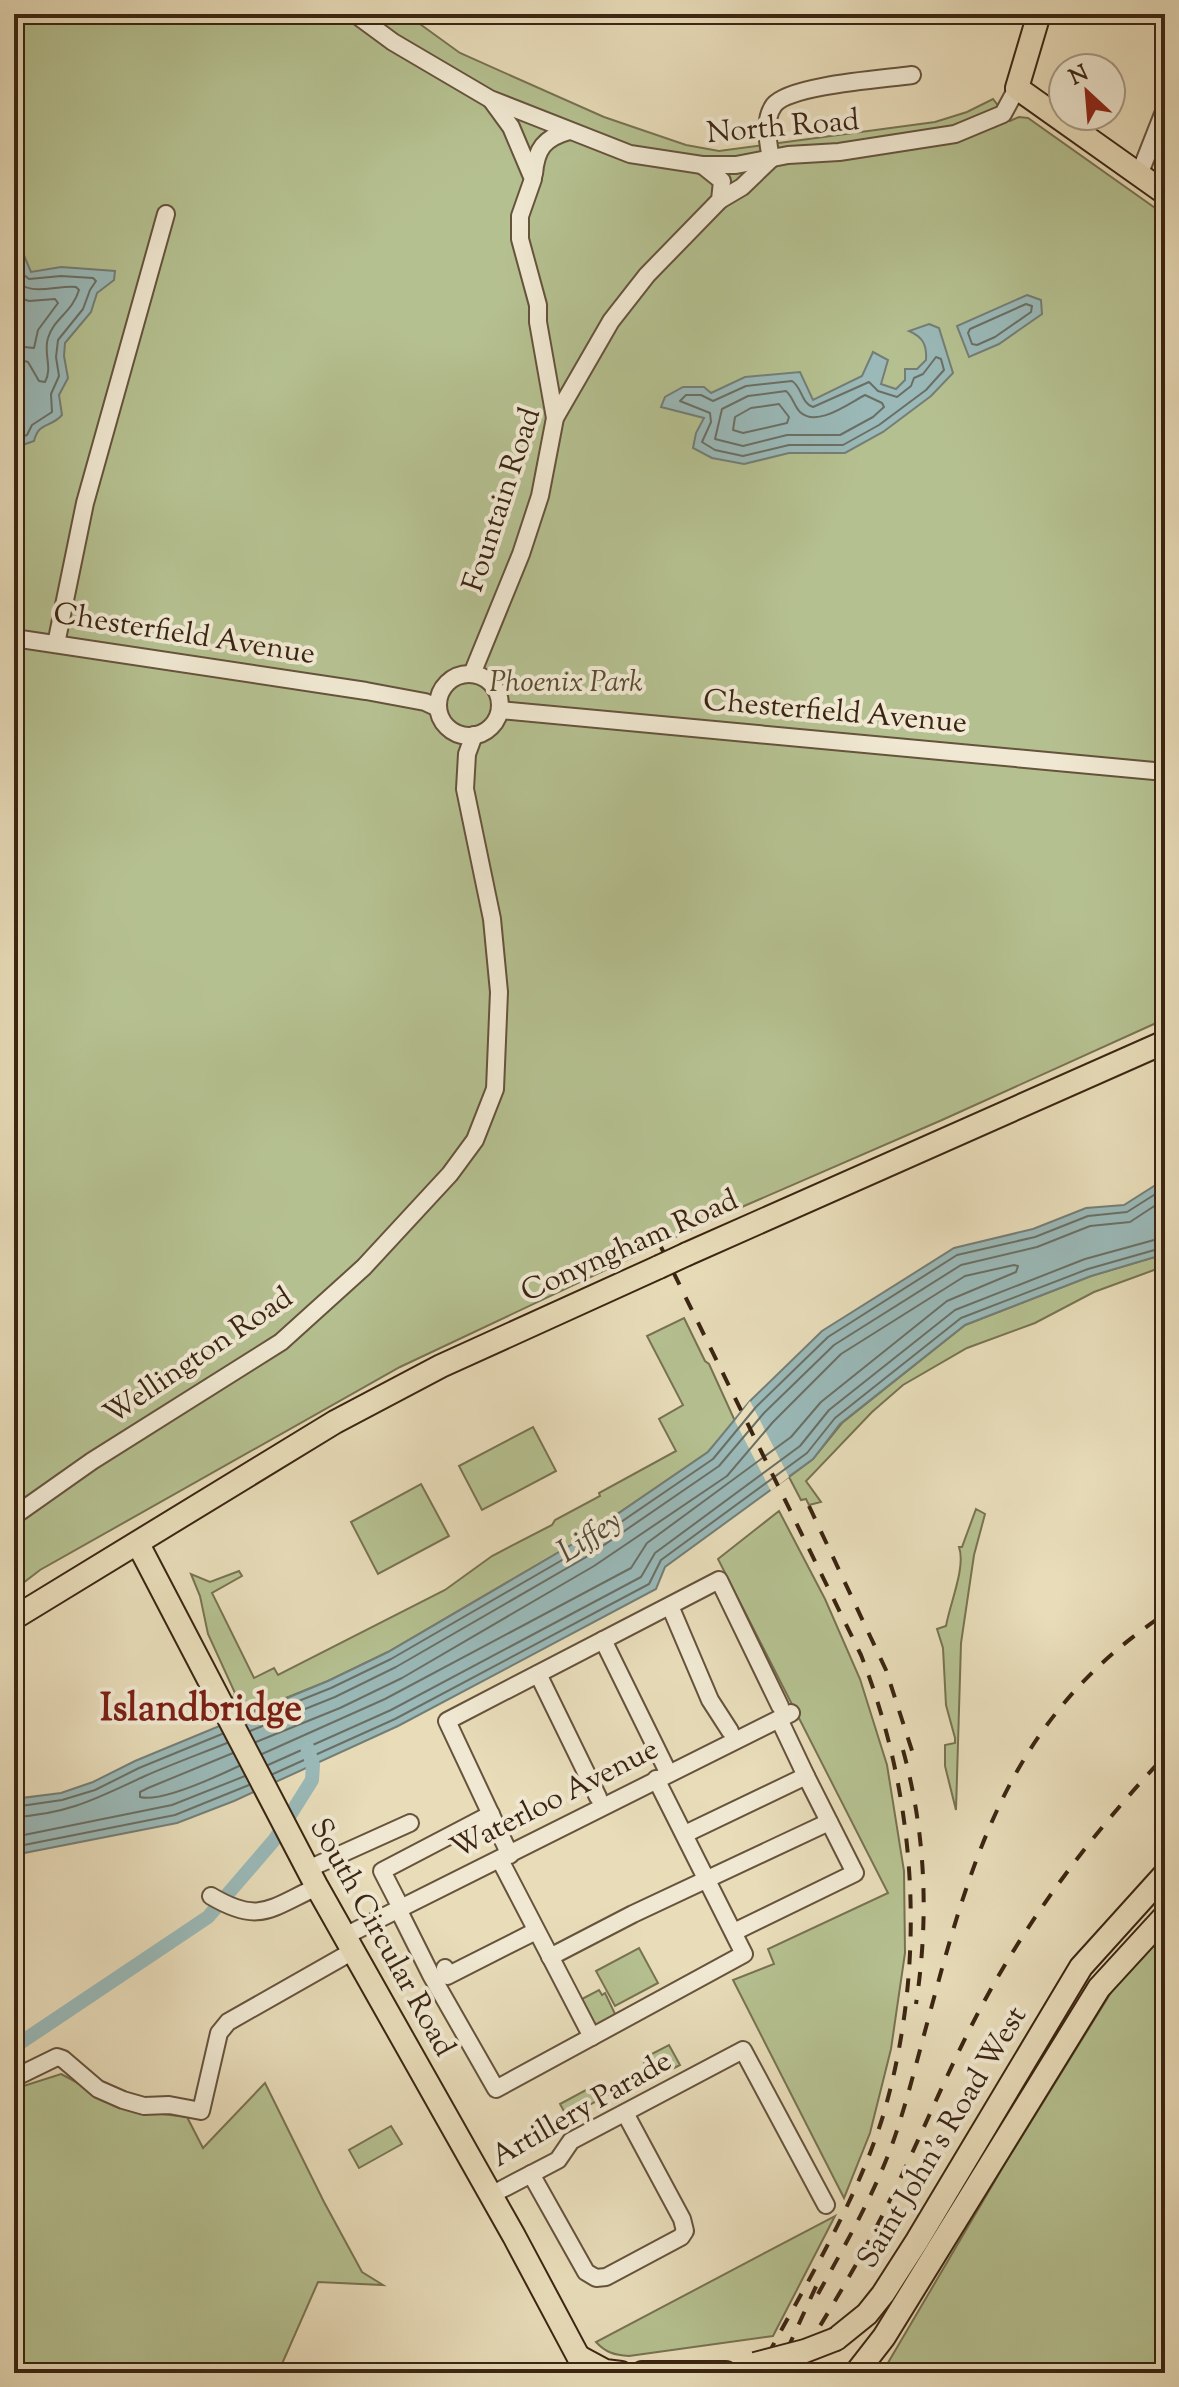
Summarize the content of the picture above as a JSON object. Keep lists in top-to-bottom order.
{
  "streets": {
    "main road": ["Conyngham Road", "South Circular Road", "Saint John's Road West"],
    "street": [
      "North Road",
      "Fountain Road",
      "Chesterfield Avenue",
      "Wellington Road",
      "Waterloo Avenue",
      "Artillery Parade"
    ]
  },
  "crossings": [
    ["North Road", "Fountain Road"],
    ["Fountain Road", "Chesterfield Avenue"],
    ["Fountain Road", "Wellington Road"],
    ["Chesterfield Avenue", "Wellington Road"],
    ["Conyngham Road", "South Circular Road"],
    ["Waterloo Avenue", "South Circular Road"],
    ["South Circular Road", "Artillery Parade"]
  ],
  "districts": ["Islandbridge"],
  "water": ["Liffey"],
  "parks": ["Phoenix Park"],
  "north": "top left"
}
